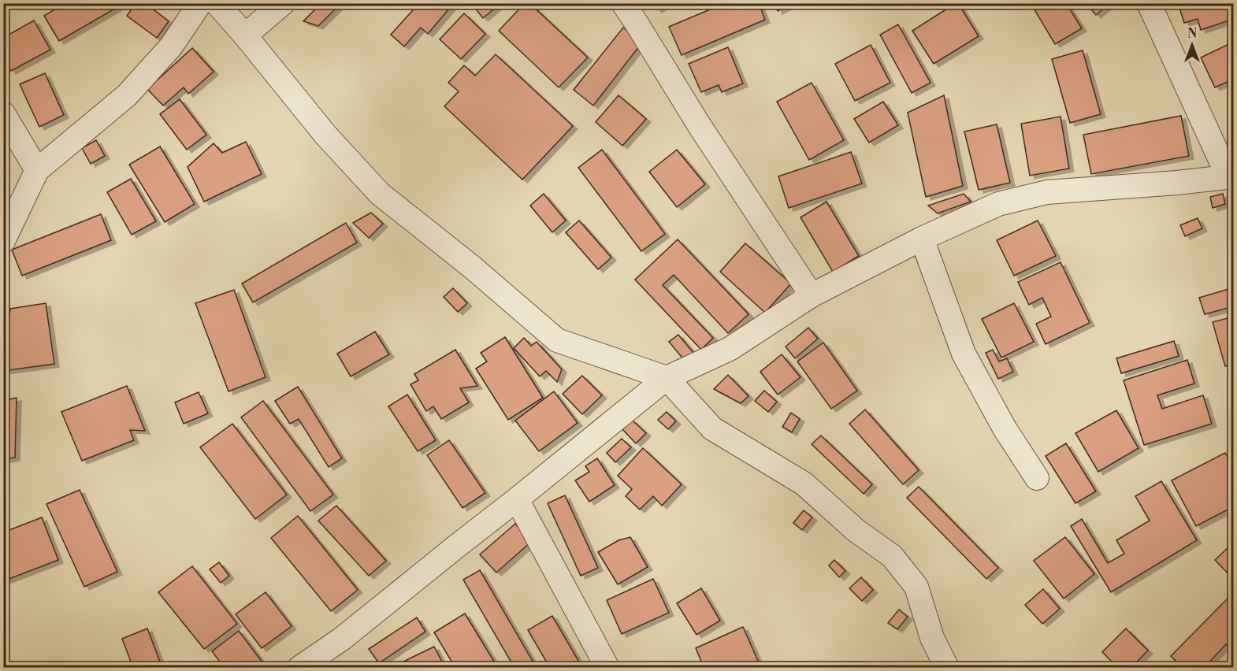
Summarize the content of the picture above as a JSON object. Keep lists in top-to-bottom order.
{
  "north": "top"
}
